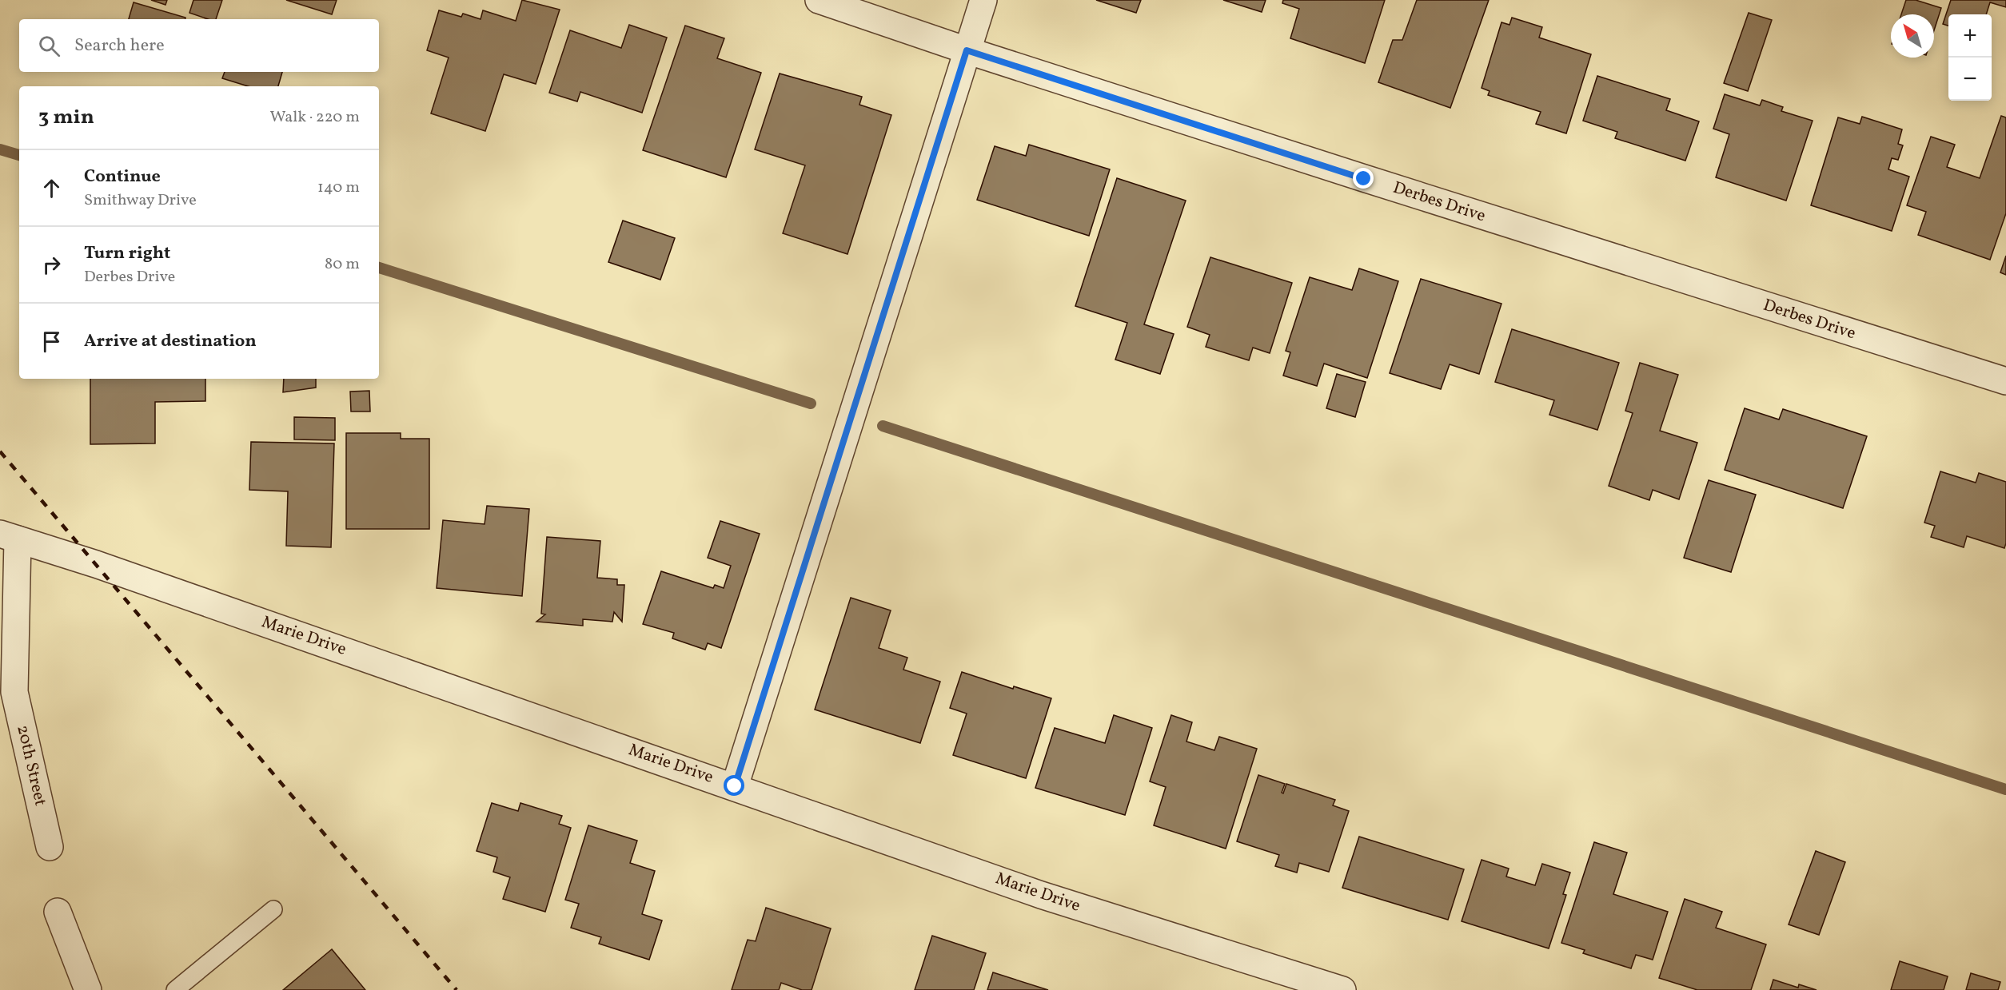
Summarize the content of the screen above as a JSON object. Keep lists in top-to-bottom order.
{
  "streets": {
    "street": ["Derbes Drive", "Marie Drive", "20th Street"]
  },
  "crossings": [
    ["Marie Drive", "20th Street"]
  ],
  "north": "top left",
  "page": {
    "map_buttons": ["+", "−"],
    "search": "Search here",
    "heading": ["3 min", "Walk · 220 m"],
    "list": [
      ["Continue", "Smithway Drive", "140 m"],
      ["Turn right", "Derbes Drive", "80 m"],
      "Arrive at destination"
    ]
  }
}
